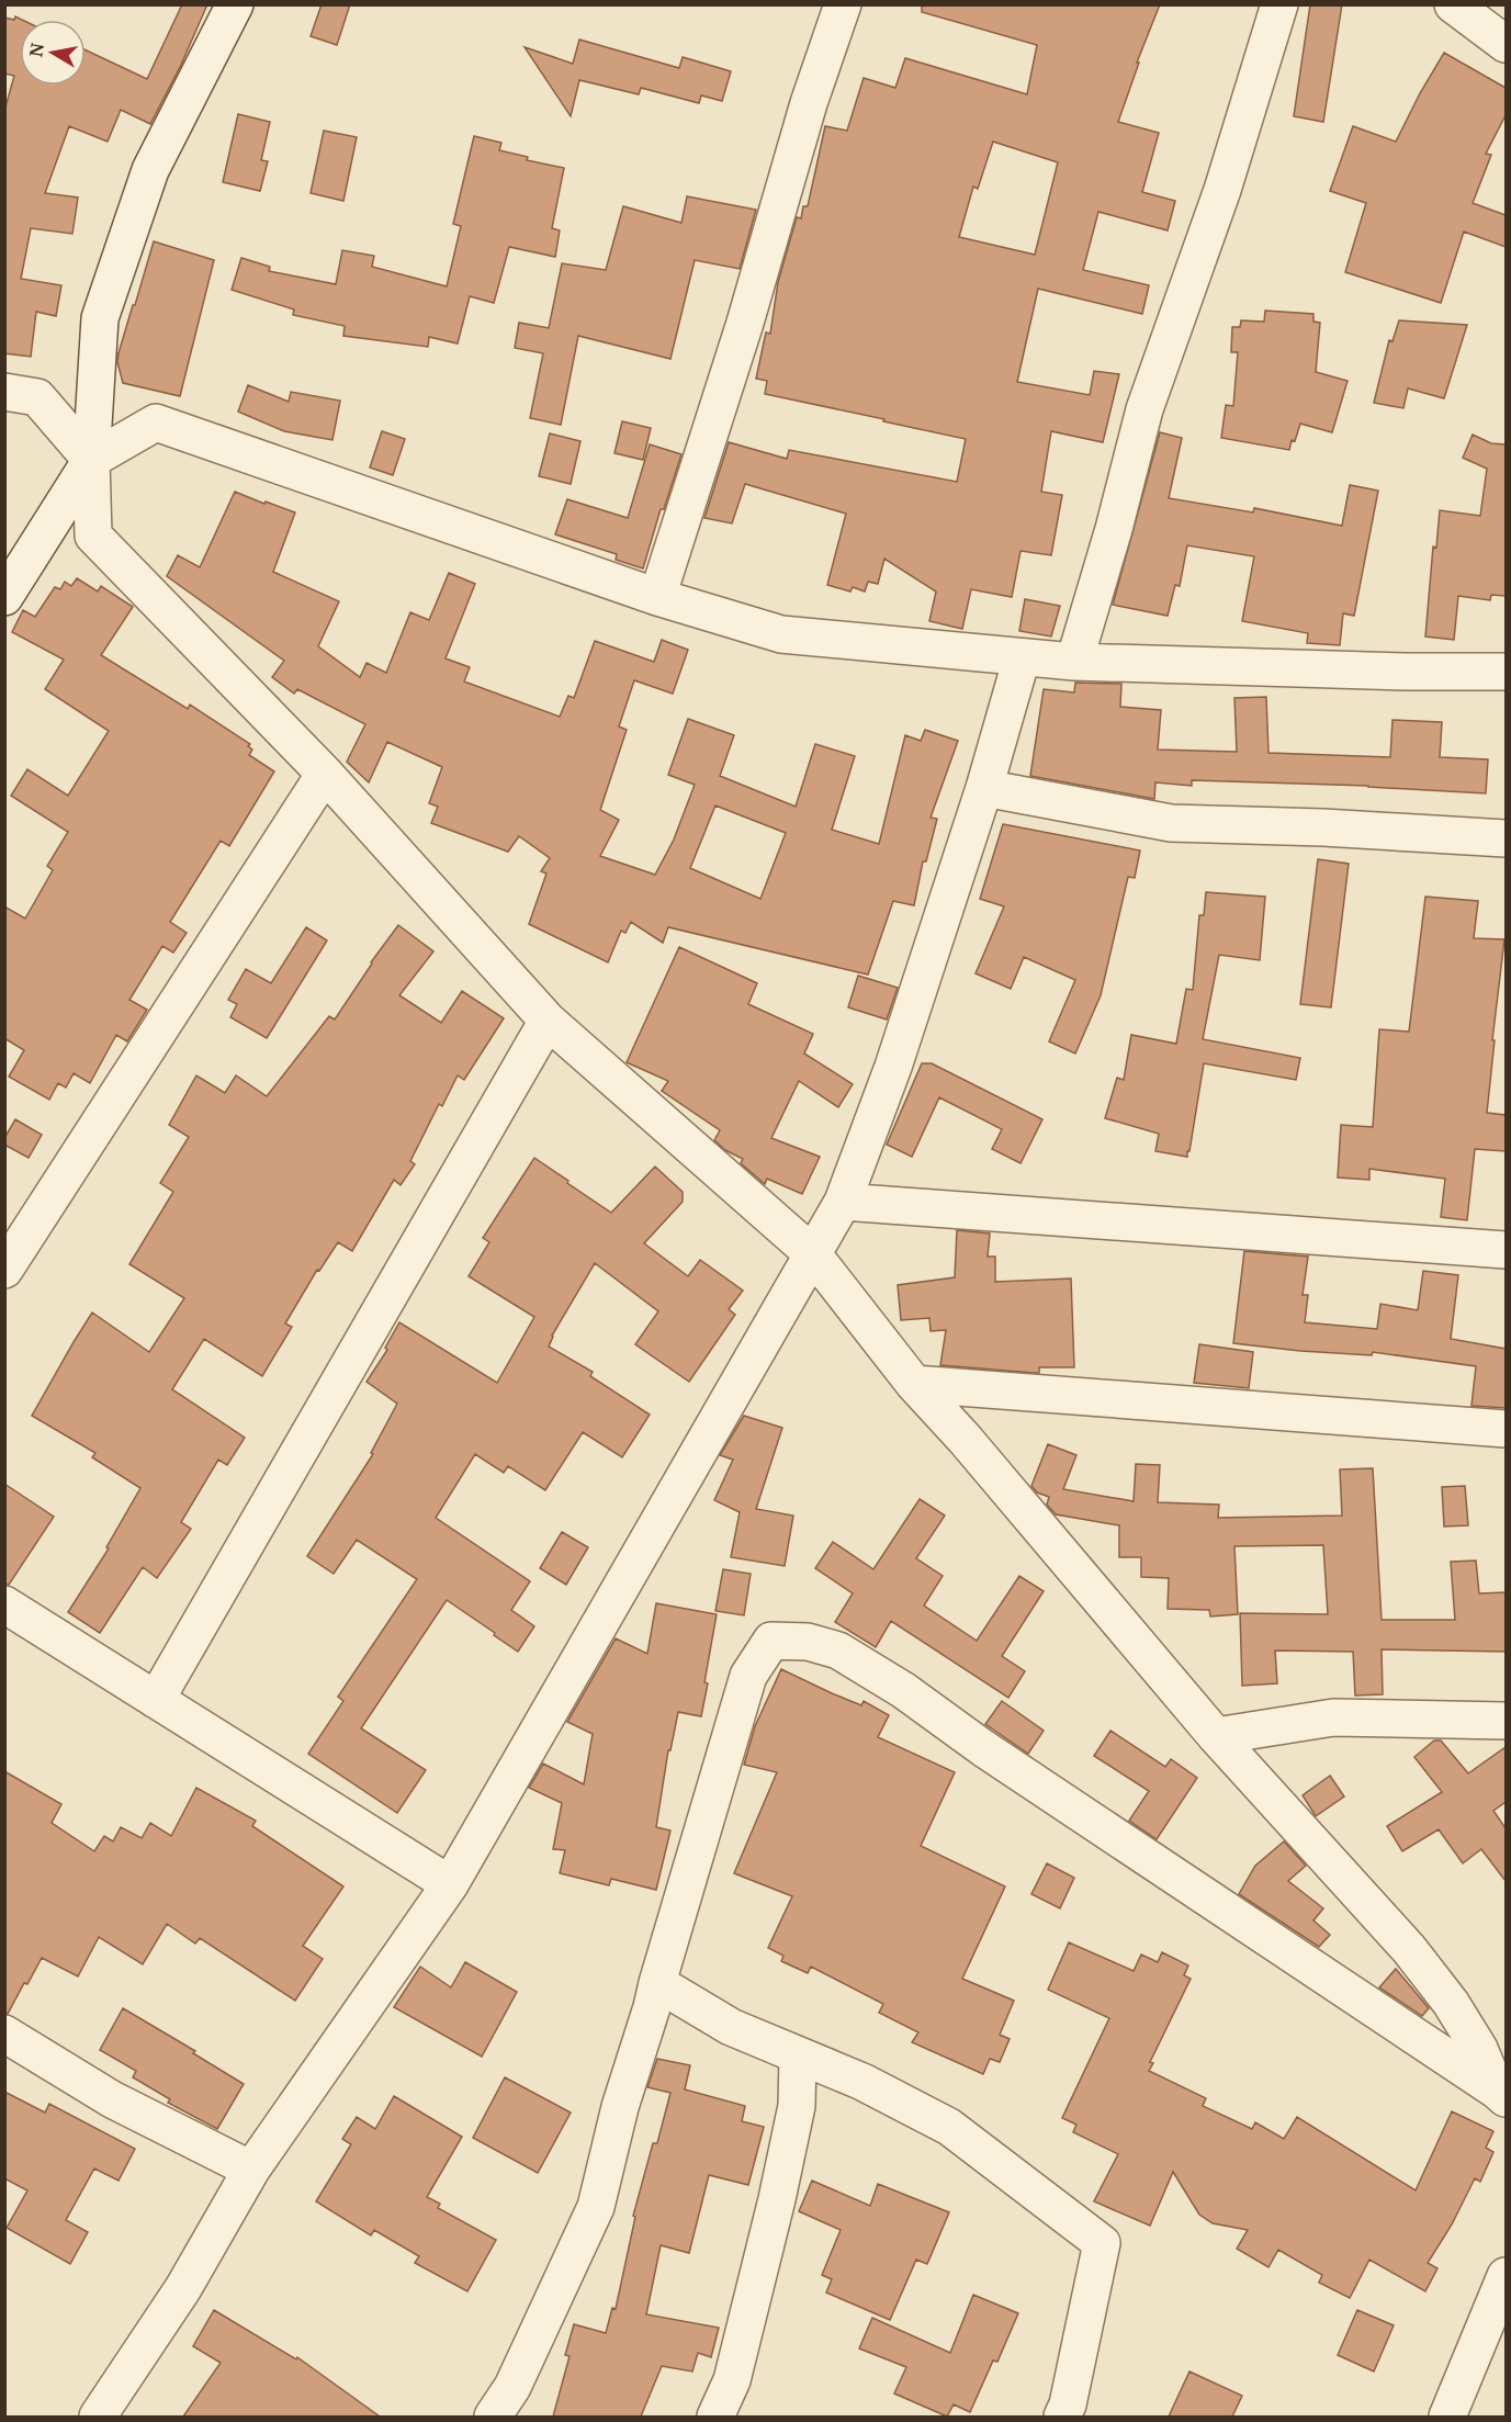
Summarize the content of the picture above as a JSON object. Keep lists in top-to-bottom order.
{
  "north": "left"
}
